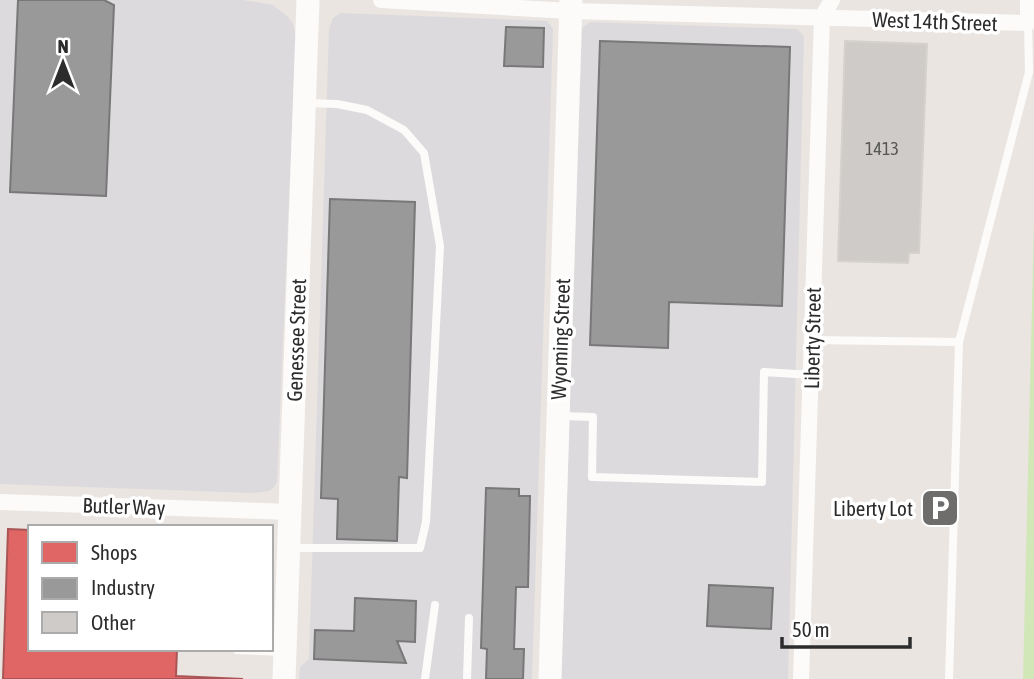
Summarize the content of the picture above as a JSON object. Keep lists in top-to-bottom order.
{
  "streets": {
    "main road": ["Wyoming Street", "Genessee Street"],
    "street": ["West 14th Street", "Liberty Street", "Butler Way"]
  },
  "crossings": [
    ["West 14th Street", "Liberty Street"],
    ["West 14th Street", "Wyoming Street"],
    ["Genessee Street", "Butler Way"]
  ],
  "places": {
    "parking": ["Liberty Lot"]
  },
  "house_numbers": ["1413"],
  "legend": ["Shops", "Industry", "Other"],
  "scale_bar": "50 m",
  "north": "top"
}
